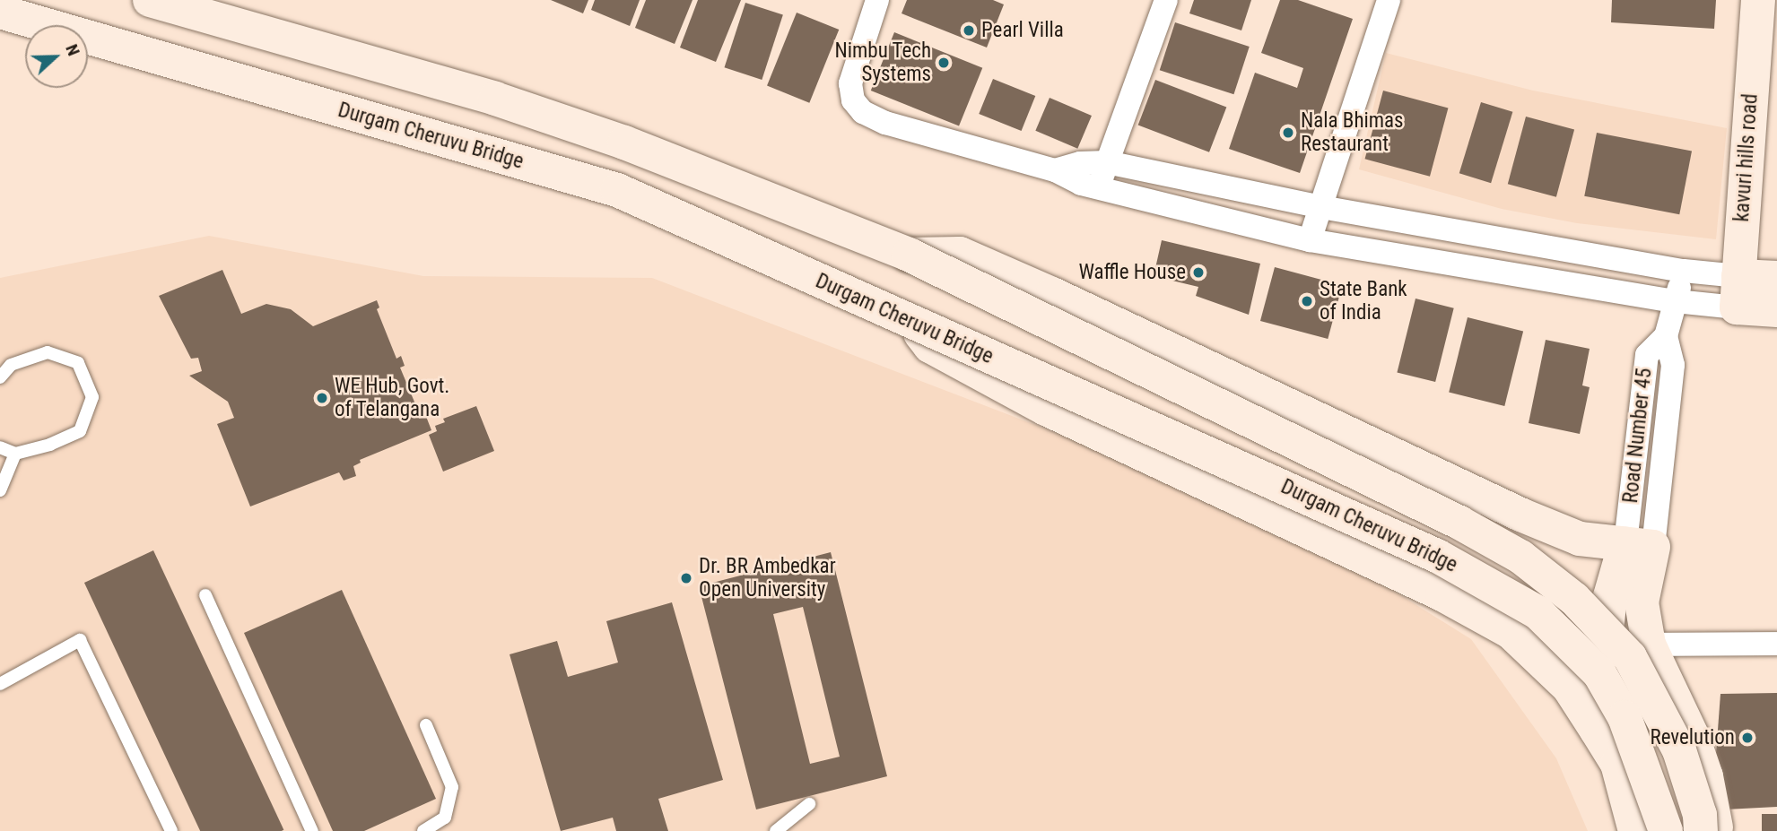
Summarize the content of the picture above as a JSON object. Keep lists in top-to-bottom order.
{
  "streets": {
    "main road": ["Durgam Cheruvu Bridge", "kavuri hills road"],
    "street": ["Road Number 45"]
  },
  "places": [
    "Pearl Villa",
    "Nimbu Tech Systems",
    "Nala Bhimas Restaurant",
    "Waffle House",
    "State Bank of India",
    "WE Hub, Govt. of Telangana",
    "Dr. BR Ambedkar Open University",
    "Revelution"
  ],
  "north": "right"
}
